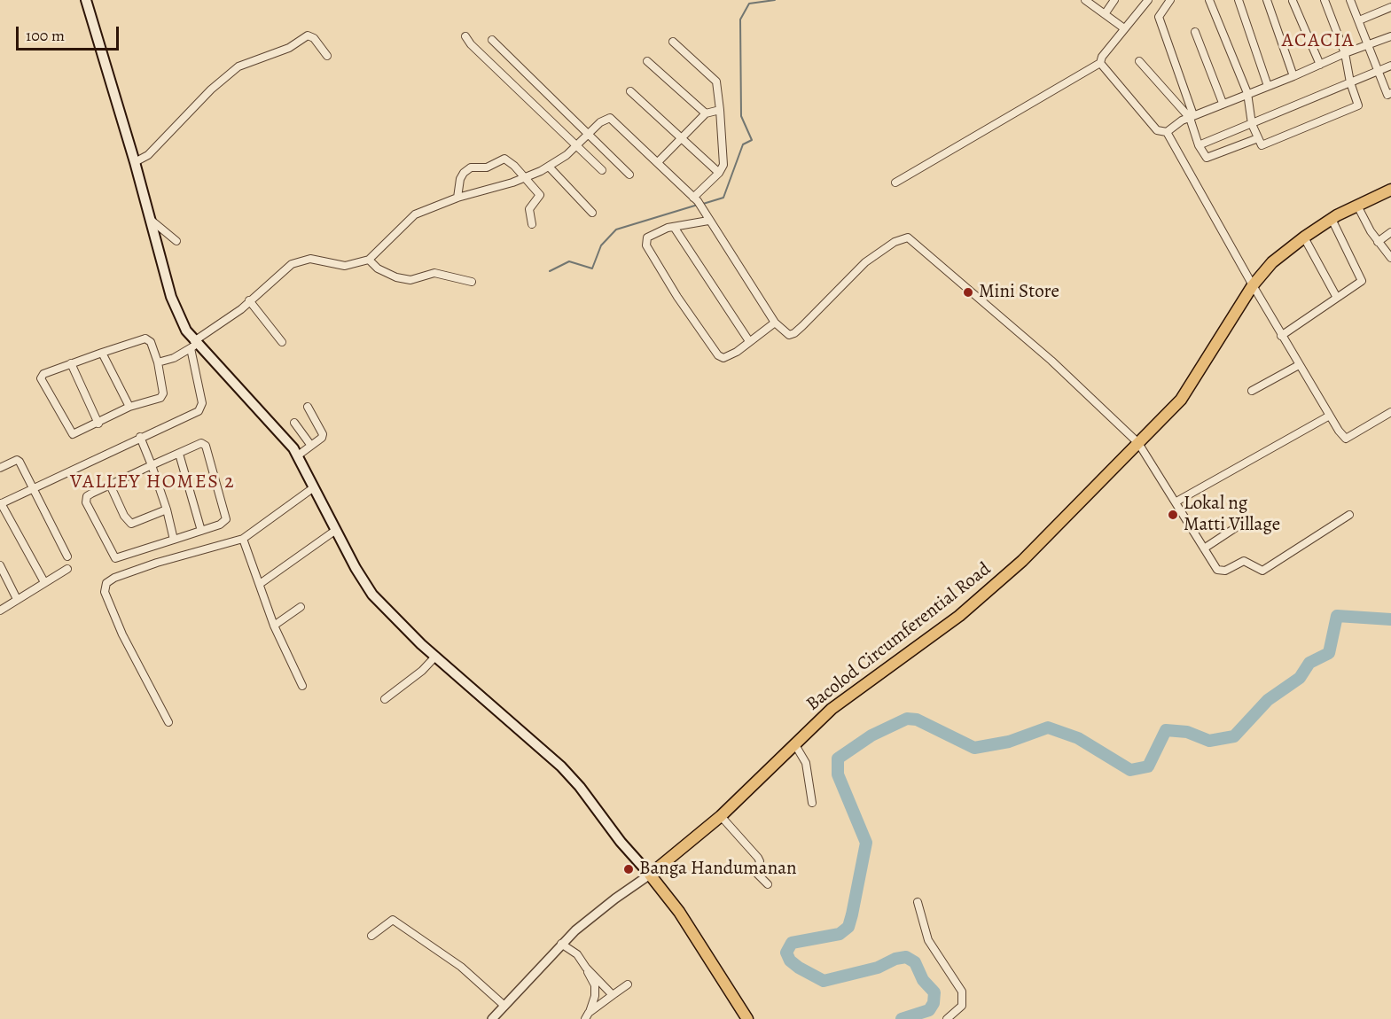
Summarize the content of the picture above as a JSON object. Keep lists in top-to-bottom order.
{
  "streets": {
    "main road": ["Bacolod Circumferential Road"]
  },
  "districts": ["ACACIA", "VALLEY HOMES 2"],
  "places": ["Mini Store", "Lokal ng Matti Village", "Banga Handumanan"],
  "scale_bar": "100 m"
}
